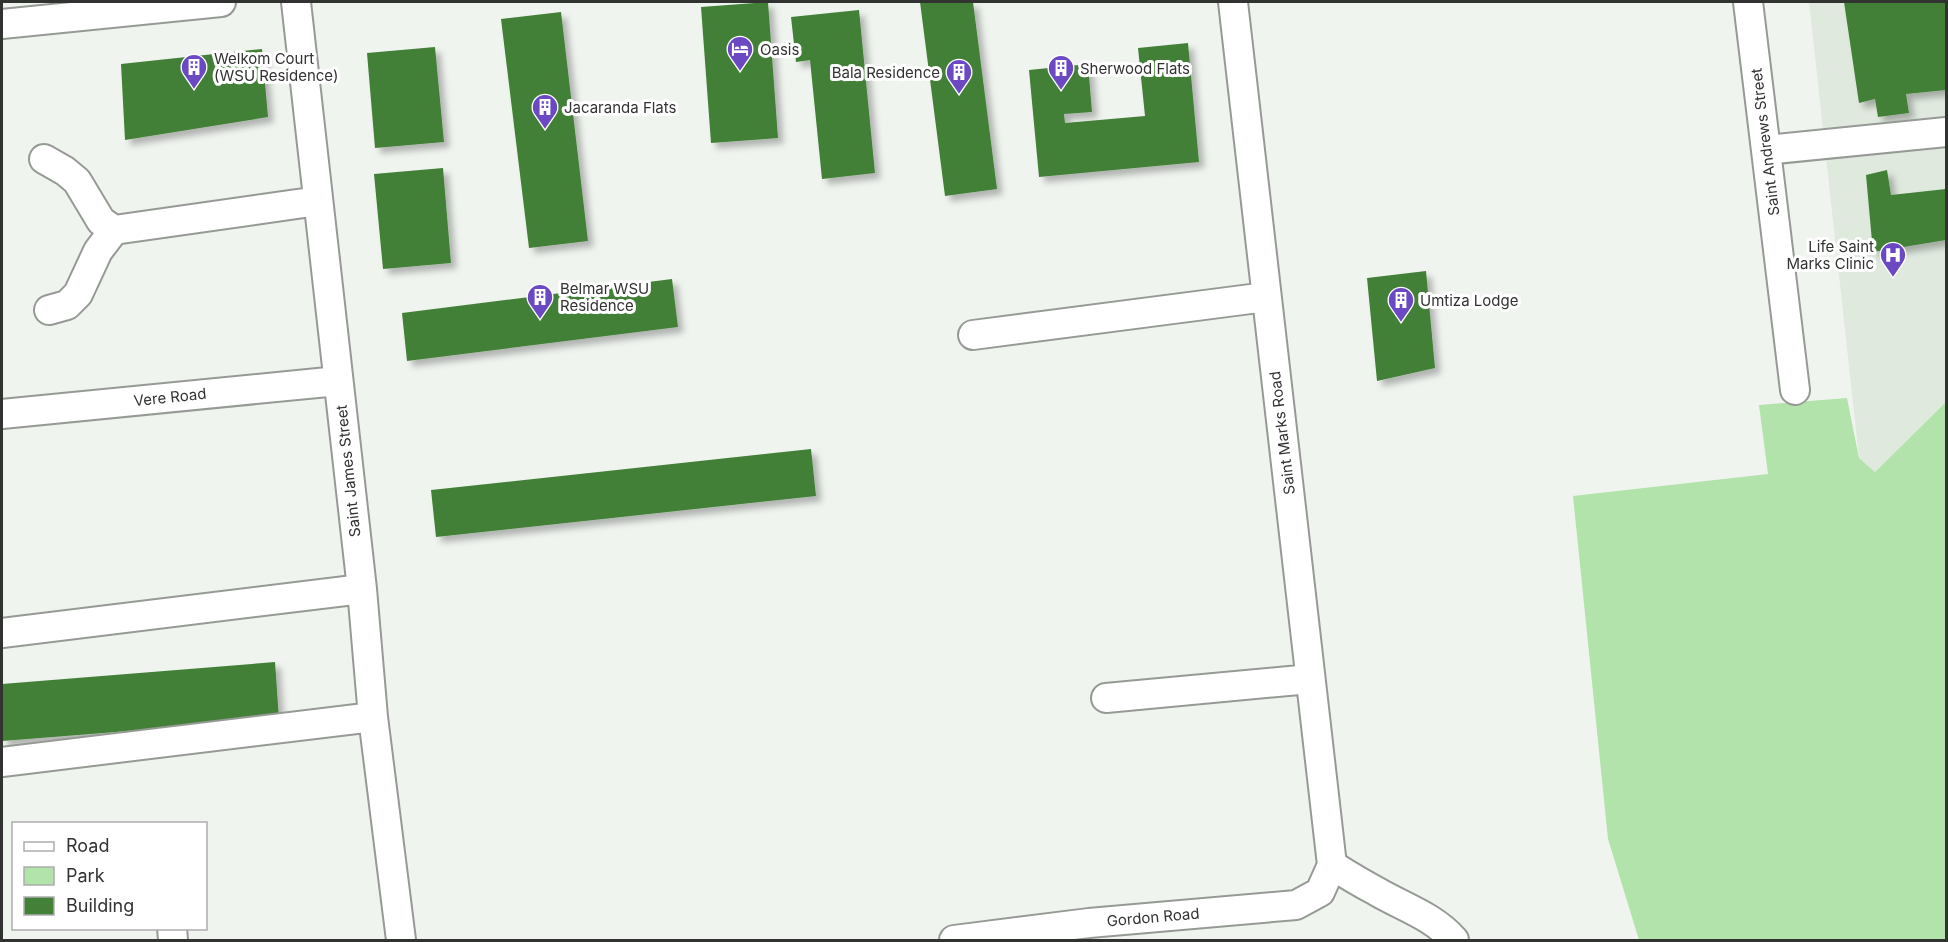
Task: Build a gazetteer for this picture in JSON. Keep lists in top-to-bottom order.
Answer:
{
  "streets": {
    "street": [
      "Saint Andrews Street",
      "Vere Road",
      "Saint Marks Road",
      "Saint James Street",
      "Gordon Road"
    ]
  },
  "crossings": [
    ["Vere Road", "Saint James Street"],
    ["Saint Marks Road", "Gordon Road"]
  ],
  "places": {
    "hotel": ["Oasis"],
    "building": [
      "Welkom Court (WSU Residence)",
      "Sherwood Flats",
      "Bala Residence",
      "Jacaranda Flats",
      "Belmar WSU Residence",
      "Umtiza Lodge"
    ],
    "hospital": ["Life Saint Marks Clinic"]
  },
  "legend": ["Road", "Park", "Building"]
}
